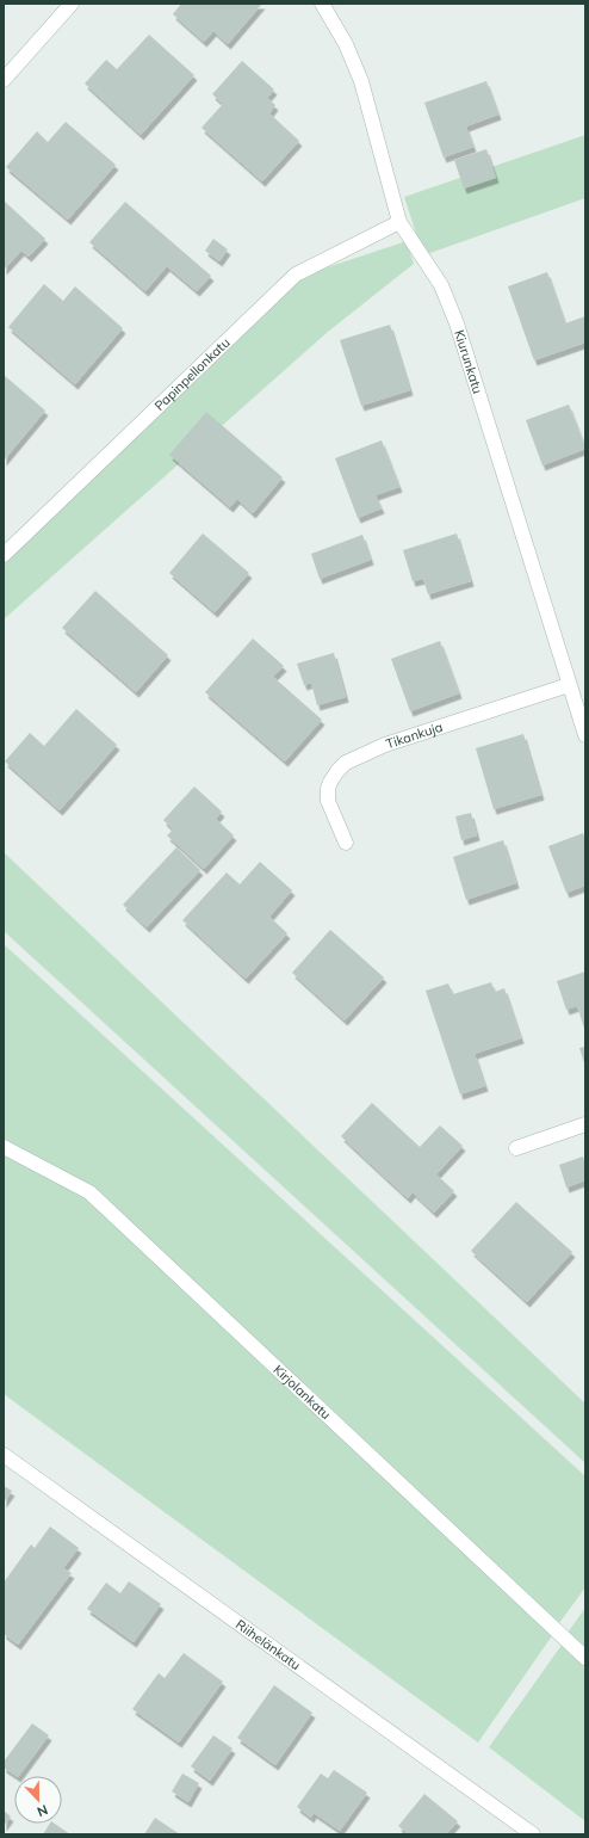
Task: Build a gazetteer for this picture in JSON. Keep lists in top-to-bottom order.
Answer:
{
  "streets": {
    "street": [
      "Kiurunkatu",
      "Papinpellonkatu",
      "Tikankuja",
      "Kirjolankatu",
      "Riihelänkatu"
    ]
  },
  "crossings": [
    ["Kiurunkatu", "Papinpellonkatu"],
    ["Kiurunkatu", "Tikankuja"]
  ],
  "north": "bottom"
}
